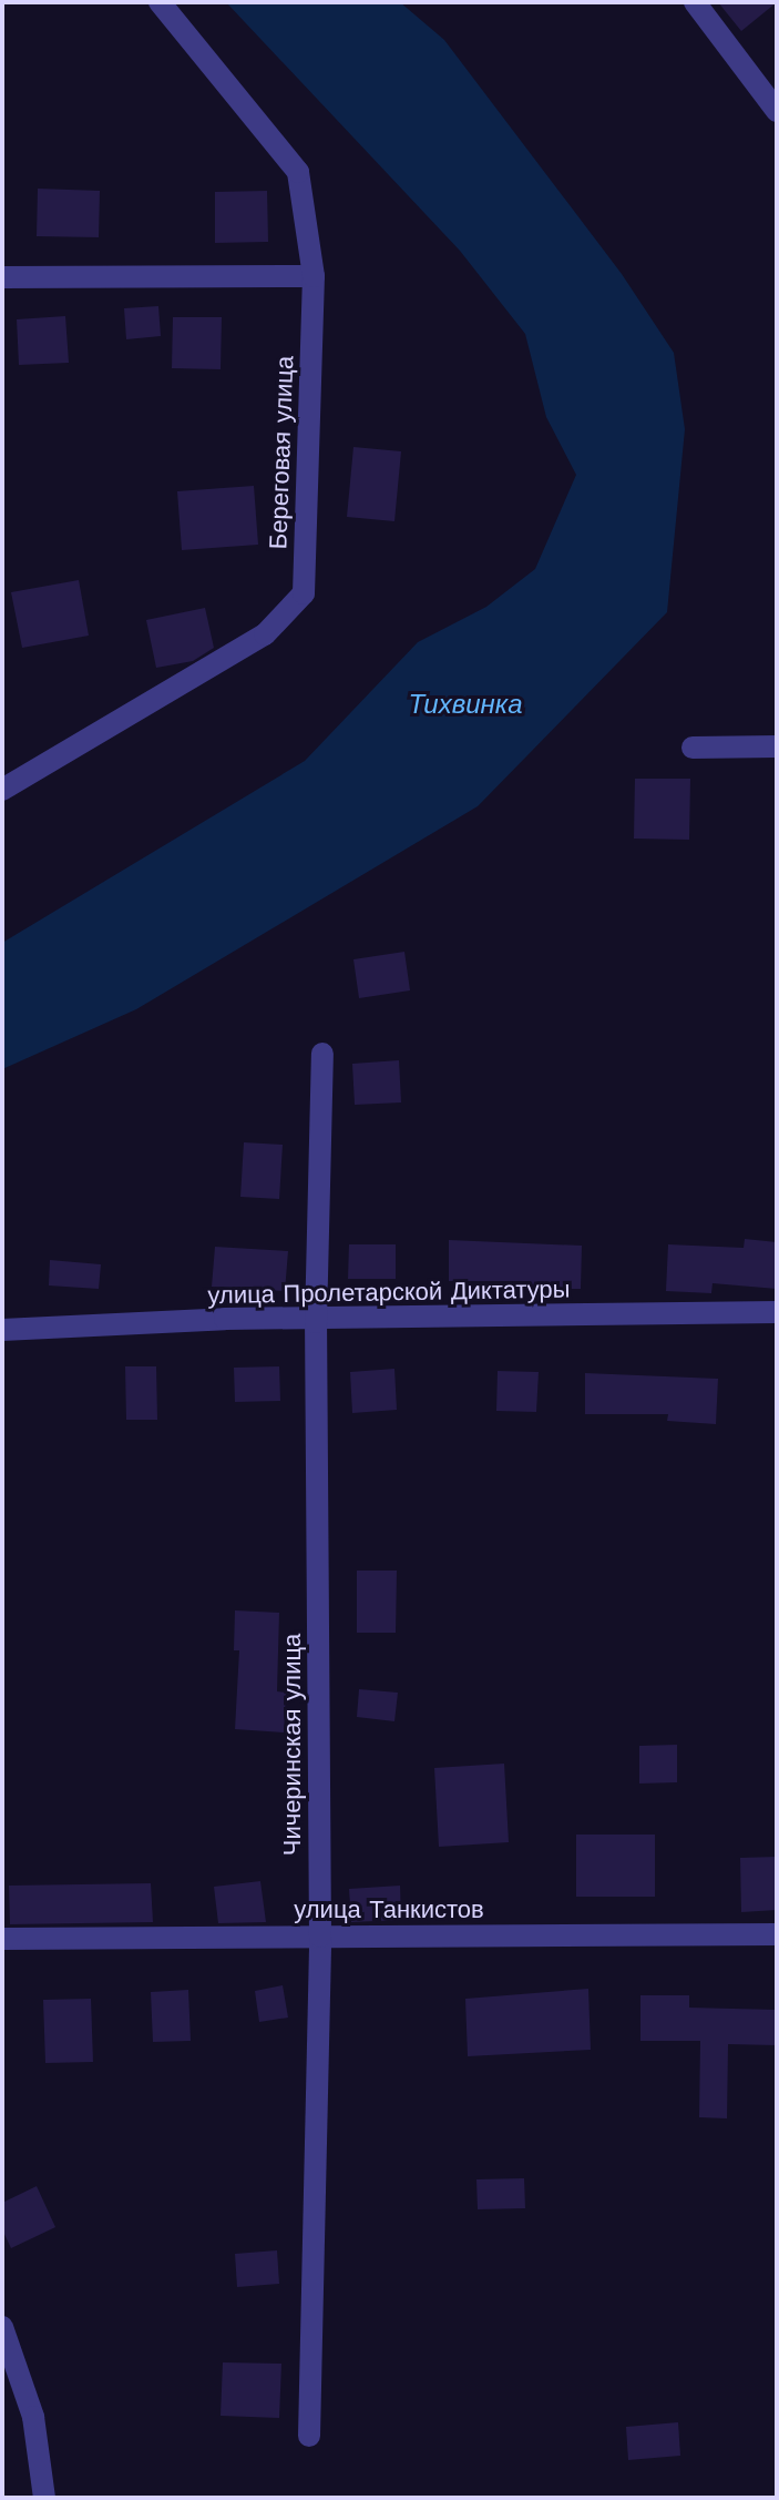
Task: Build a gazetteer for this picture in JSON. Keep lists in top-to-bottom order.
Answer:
{
  "streets": {
    "street": [
      "Береговая улица",
      "улица Пролетарской Диктатуры",
      "Чичеринская улица",
      "улица Танкистов"
    ]
  },
  "crossings": [
    ["улица Пролетарской Диктатуры", "Чичеринская улица"],
    ["Чичеринская улица", "улица Танкистов"]
  ],
  "water": ["Тихвинка"]
}
